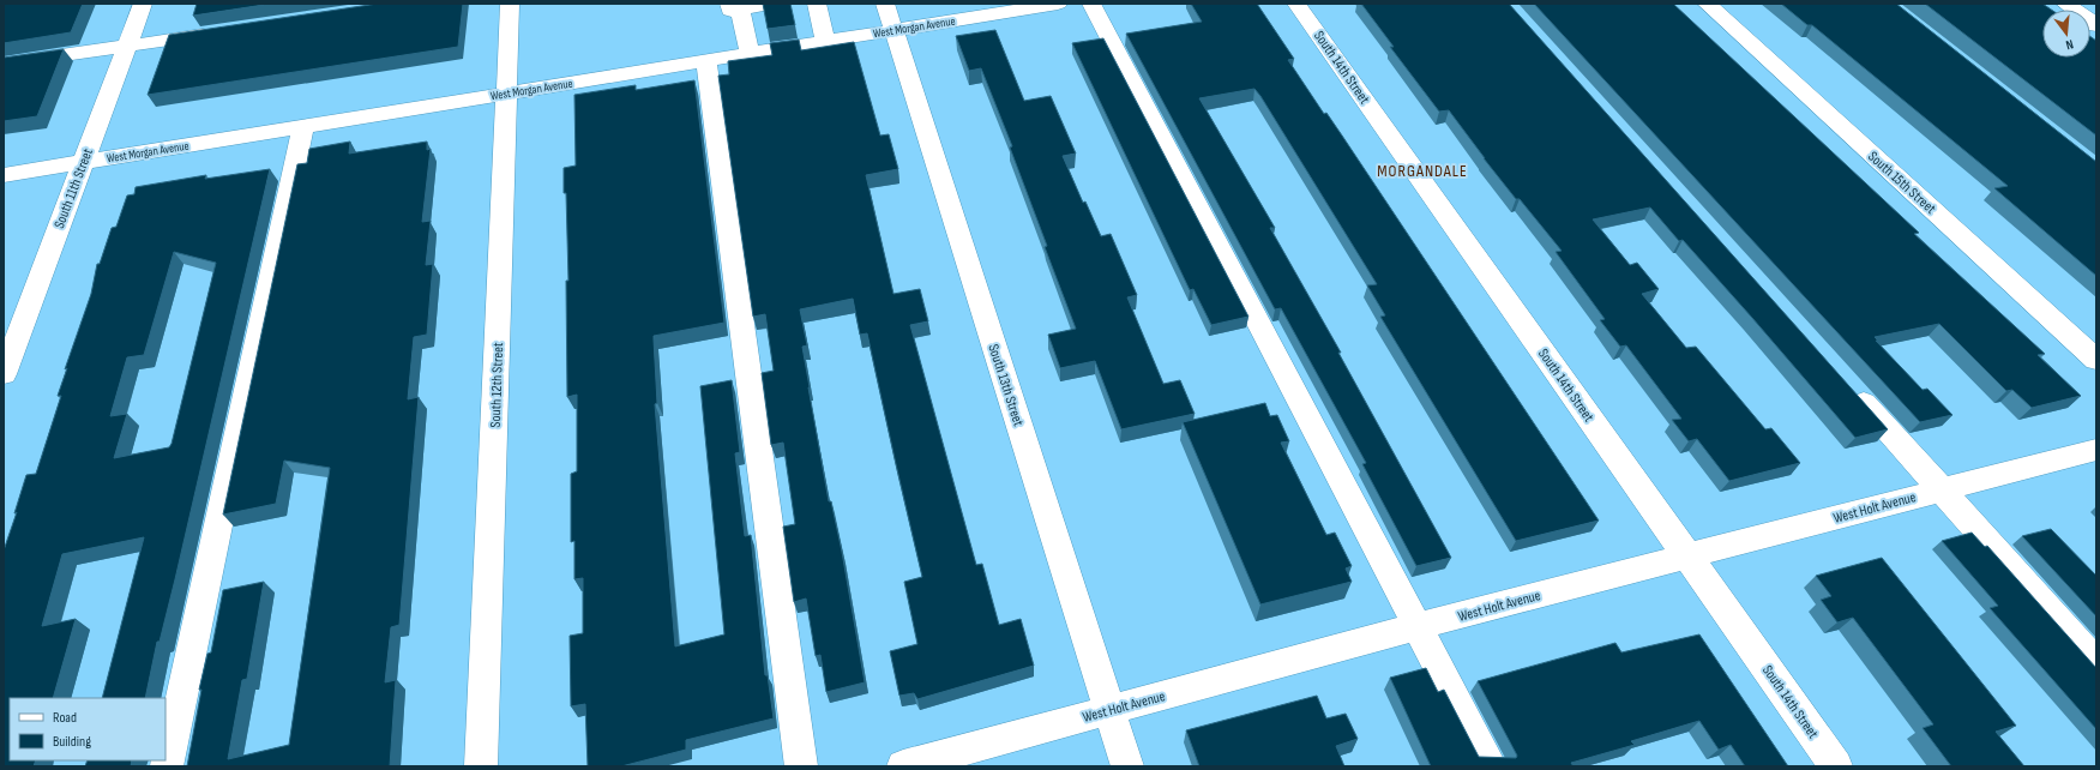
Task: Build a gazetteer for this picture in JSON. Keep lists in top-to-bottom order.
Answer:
{
  "streets": {
    "street": [
      "West Morgan Avenue",
      "South 14th Street",
      "South 15th Street",
      "South 11th Street",
      "South 12th Street",
      "South 13th Street",
      "West Holt Avenue"
    ]
  },
  "crossings": [
    ["West Morgan Avenue", "South 11th Street"],
    ["West Morgan Avenue", "South 12th Street"],
    ["West Morgan Avenue", "South 13th Street"],
    ["South 14th Street", "West Holt Avenue"],
    ["South 13th Street", "West Holt Avenue"]
  ],
  "districts": ["MORGANDALE"],
  "legend": ["Road", "Building"],
  "north": "bottom"
}
